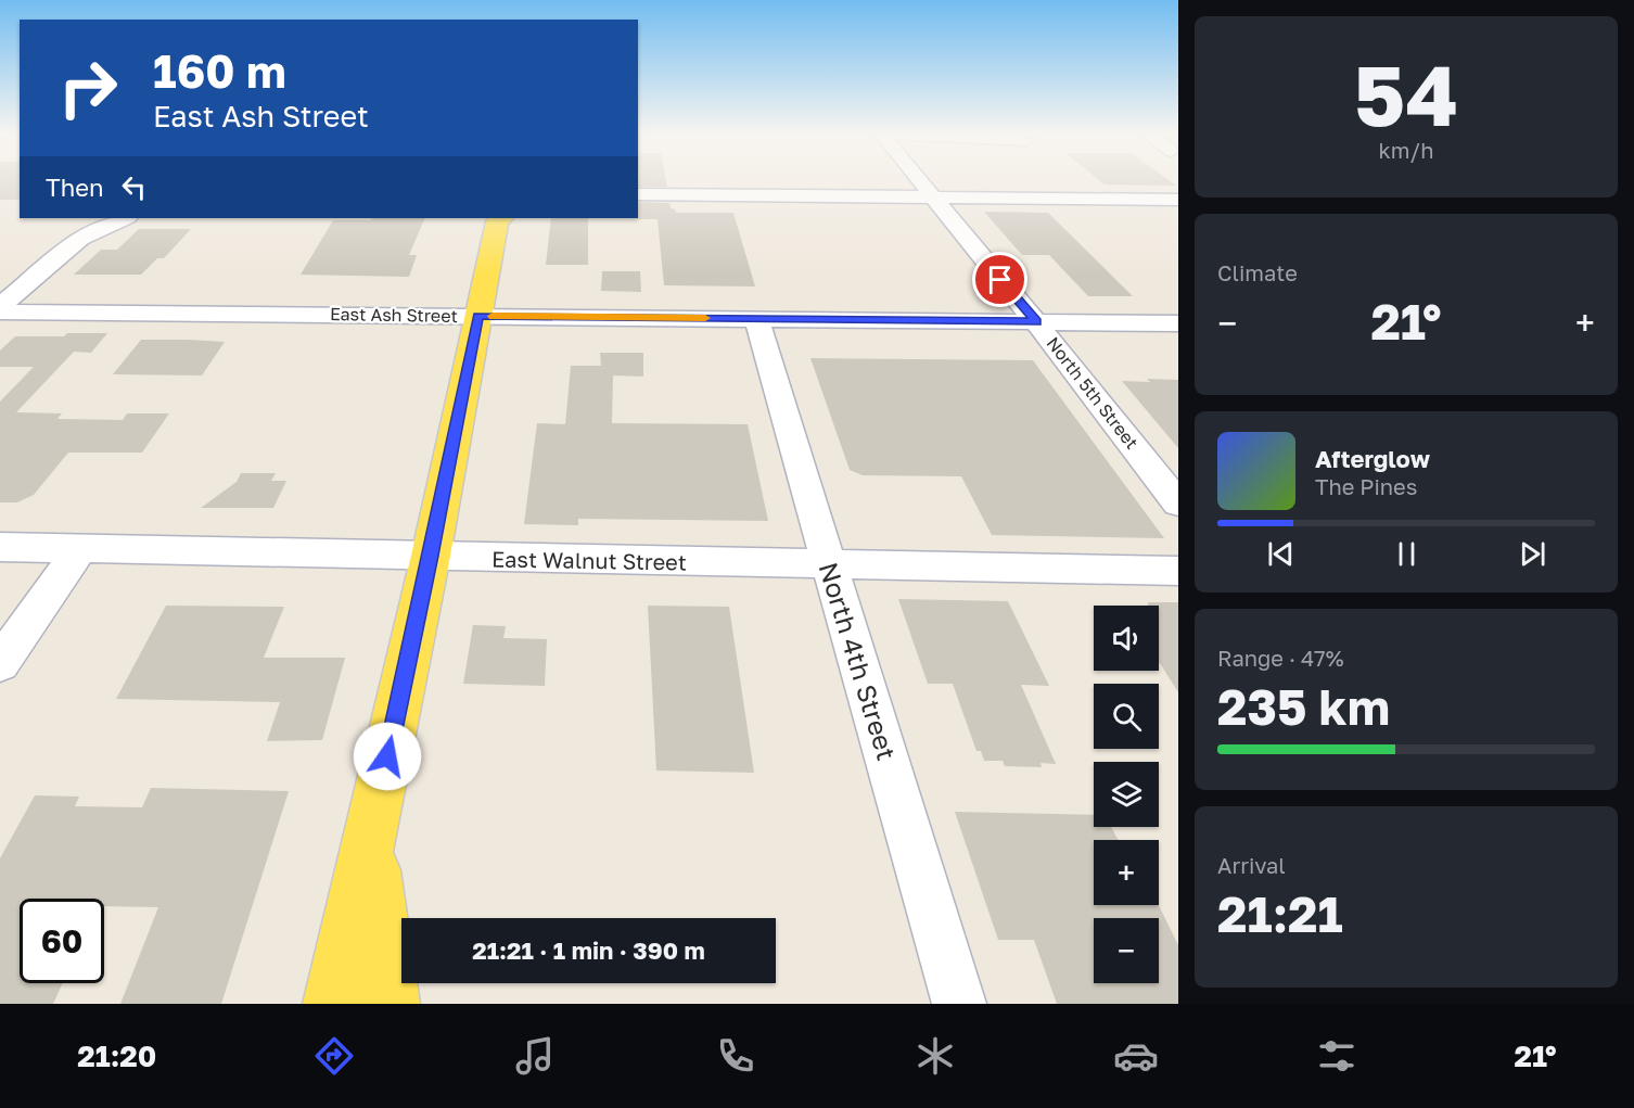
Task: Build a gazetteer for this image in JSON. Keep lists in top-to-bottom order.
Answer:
{
  "streets": {
    "street": [
      "East Ash Street",
      "North 5th Street",
      "East Walnut Street",
      "North 4th Street"
    ]
  },
  "crossings": [
    ["East Ash Street", "North 5th Street"],
    ["East Ash Street", "North 4th Street"],
    ["East Walnut Street", "North 4th Street"]
  ],
  "page": {
    "tile": [
      ["54", "km/h"],
      "Climate",
      ["Range · 47%", "235 km"],
      ["Arrival", "21:21"]
    ],
    "turn": ["160 m", "East Ash Street"],
    "then": "Then",
    "heat": ["−", "21°", "+"],
    "song": ["Afterglow", "The Pines"],
    "map_buttons": ["+", "−"],
    "limit": "60",
    "trip": "21:21 · 1 min · 390 m",
    "tabs": ["21:20", "21°"]
  }
}
